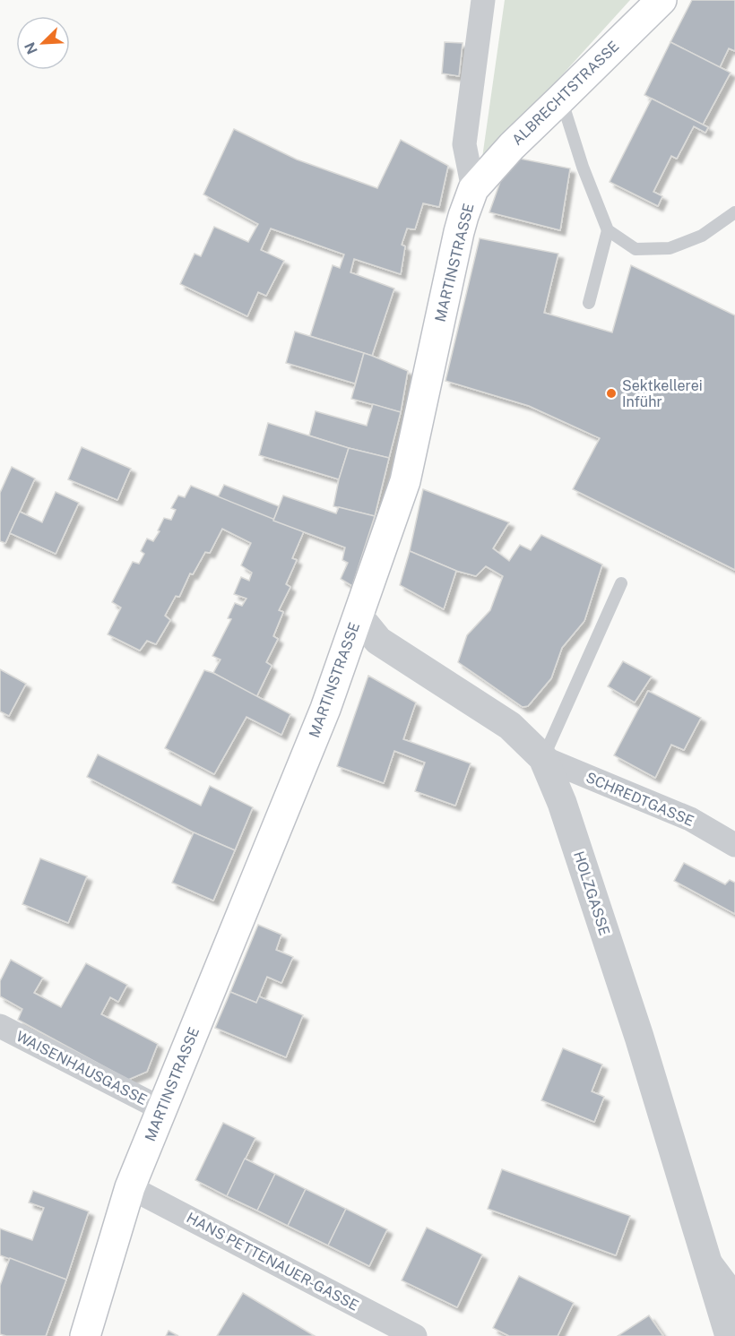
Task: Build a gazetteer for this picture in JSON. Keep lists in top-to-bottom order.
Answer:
{
  "streets": {
    "main road": ["ALBRECHTSTRASSE", "MARTINSTRASSE"],
    "street": [
      "SCHREDTGASSE",
      "HOLZGASSE",
      "WAISENHAUSGASSE",
      "HANS PETTENAUER-GASSE"
    ]
  },
  "crossings": [
    ["ALBRECHTSTRASSE", "MARTINSTRASSE"],
    ["MARTINSTRASSE", "HOLZGASSE"],
    ["MARTINSTRASSE", "WAISENHAUSGASSE"],
    ["MARTINSTRASSE", "HANS PETTENAUER-GASSE"],
    ["SCHREDTGASSE", "HOLZGASSE"]
  ],
  "places": ["Sektkellerei Inführ"],
  "north": "bottom left"
}
